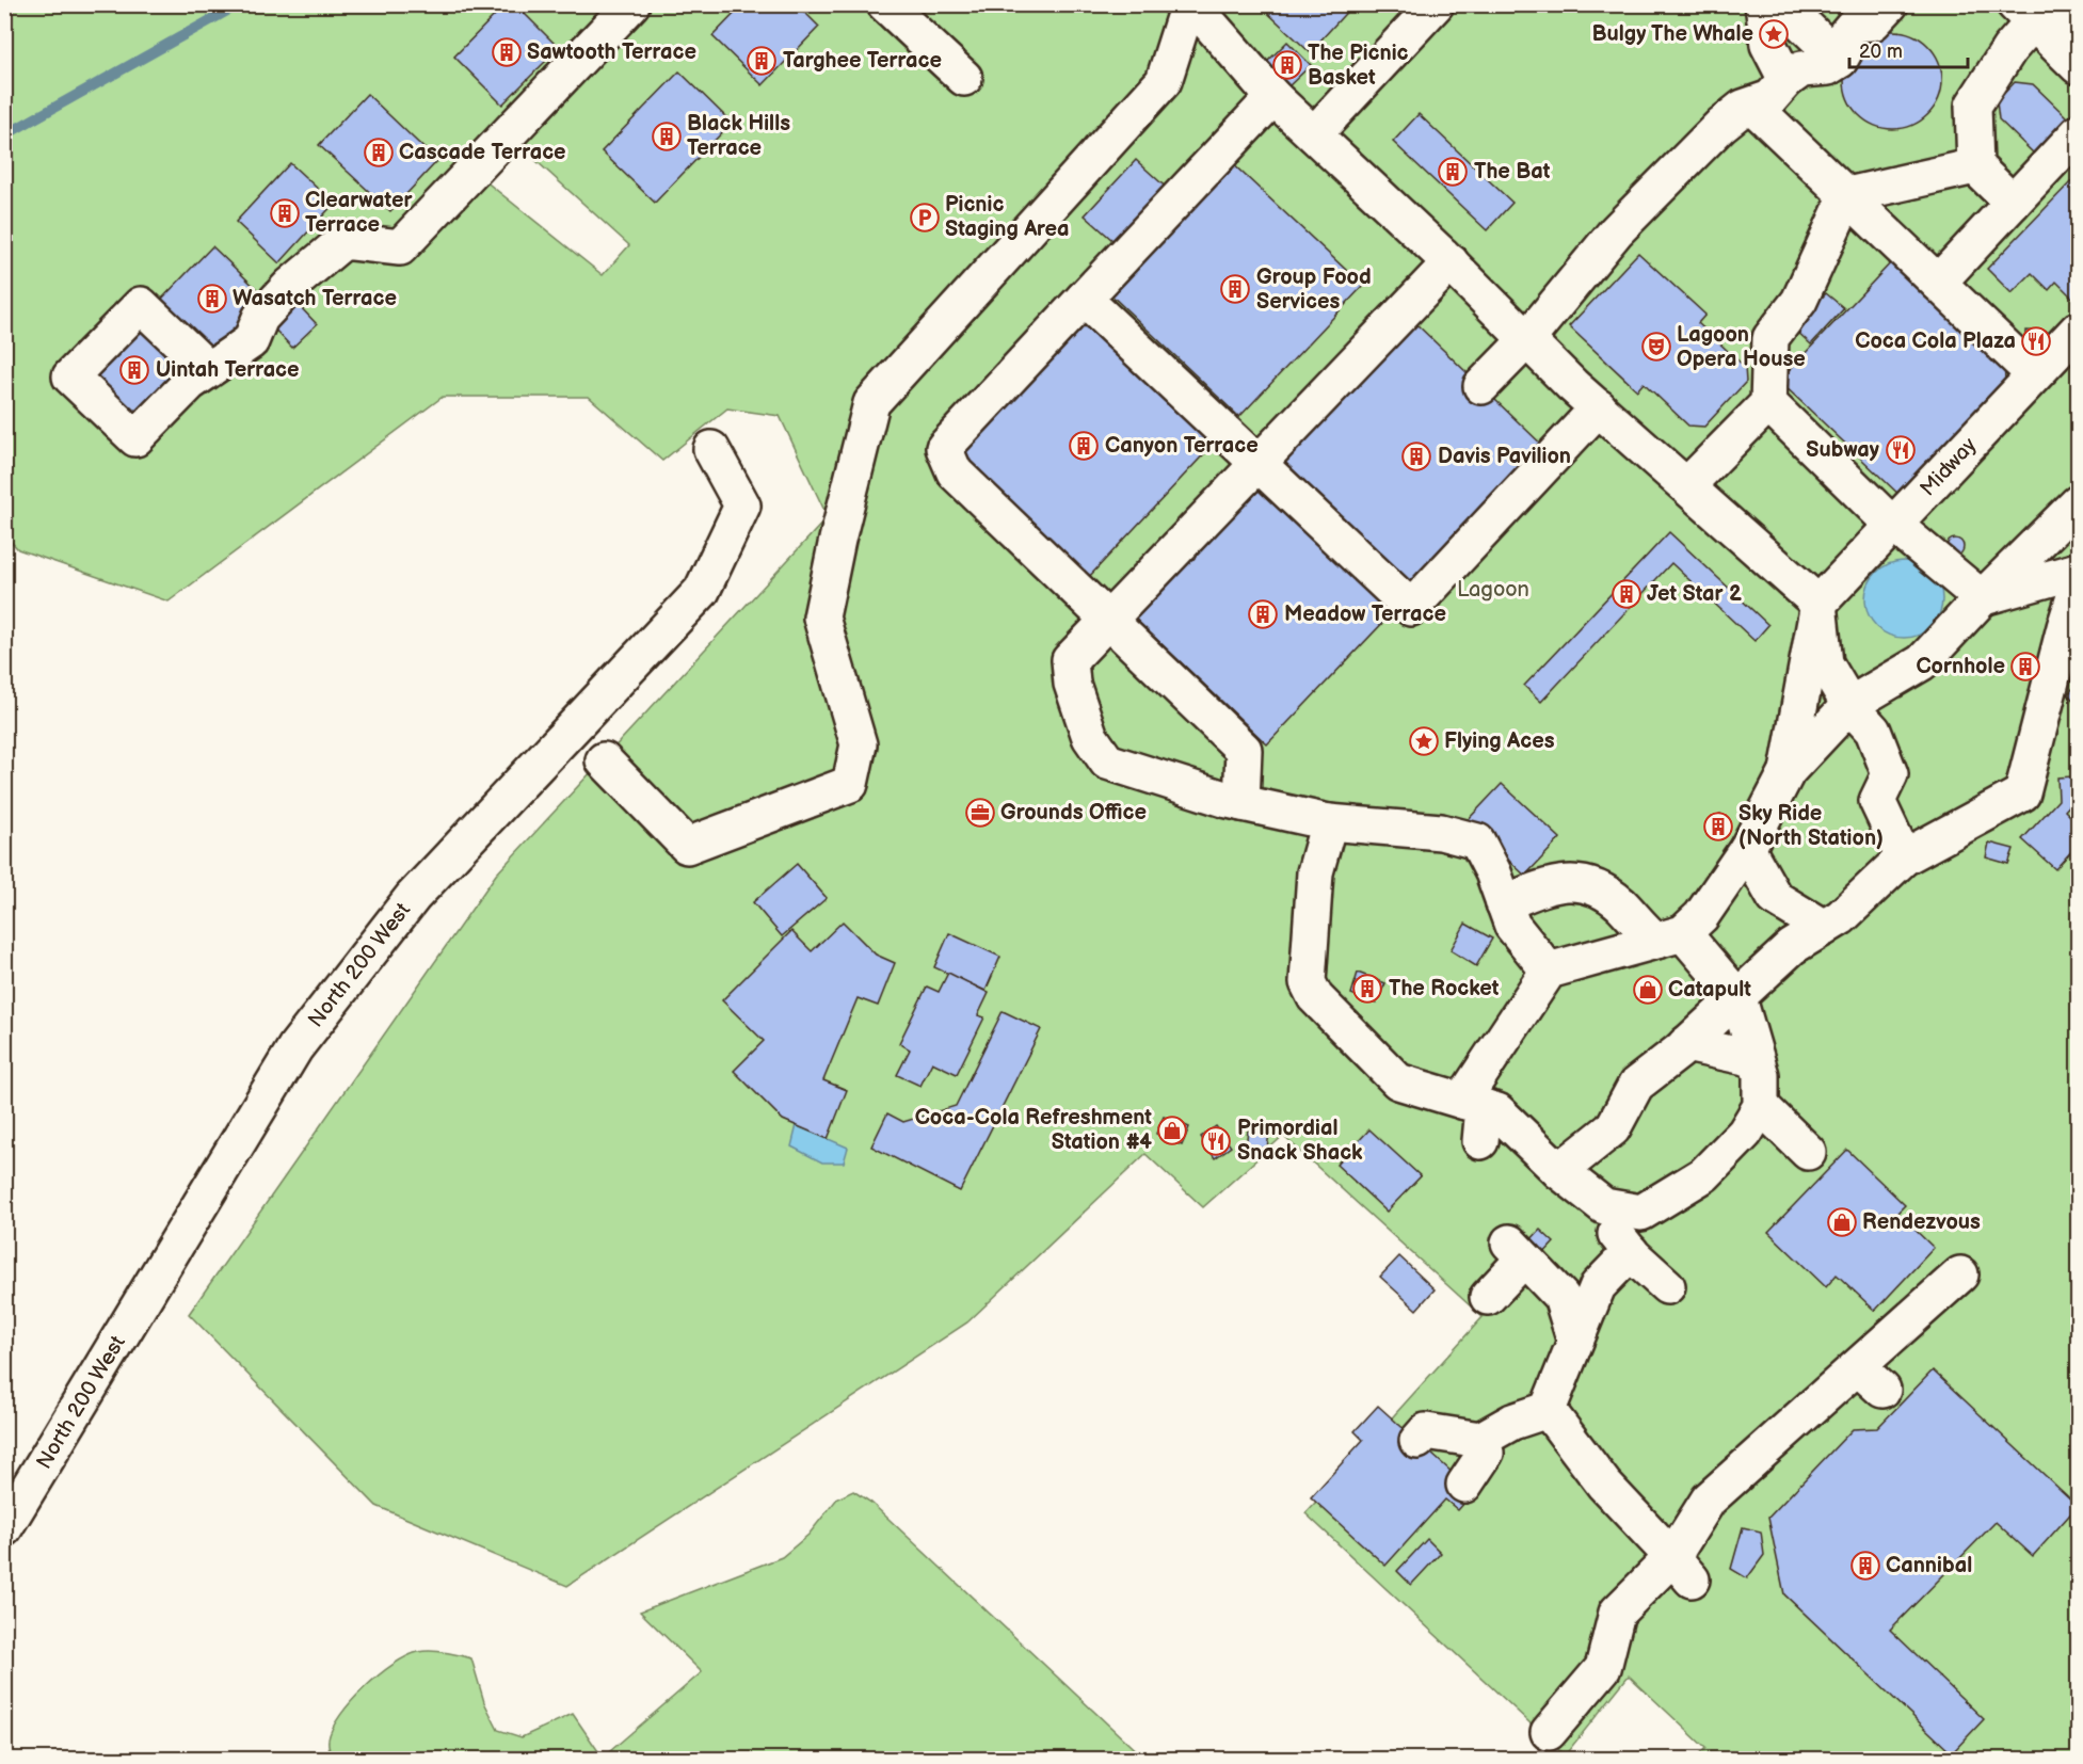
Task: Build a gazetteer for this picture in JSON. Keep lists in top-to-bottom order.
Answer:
{
  "streets": {
    "street": ["Midway", "North 200 West"]
  },
  "parks": ["Lagoon"],
  "places": {
    "place": ["Bulgy The Whale", "Flying Aces"],
    "building": [
      "Sawtooth Terrace",
      "Targhee Terrace",
      "The Picnic Basket",
      "Black Hills Terrace",
      "Cascade Terrace",
      "The Bat",
      "Clearwater Terrace",
      "Group Food Services",
      "Wasatch Terrace",
      "Uintah Terrace",
      "Canyon Terrace",
      "Davis Pavilion",
      "Jet Star 2",
      "Meadow Terrace",
      "Cornhole",
      "Sky Ride (North Station)",
      "The Rocket",
      "Cannibal"
    ],
    "parking": ["Picnic Staging Area"],
    "restaurant": ["Coca Cola Plaza", "Subway", "Primordial Snack Shack"],
    "theatre": ["Lagoon Opera House"],
    "office": ["Grounds Office"],
    "shop": ["Catapult", "Coca-Cola Refreshment Station #4", "Rendezvous"]
  },
  "scale_bar": "20 m"
}
